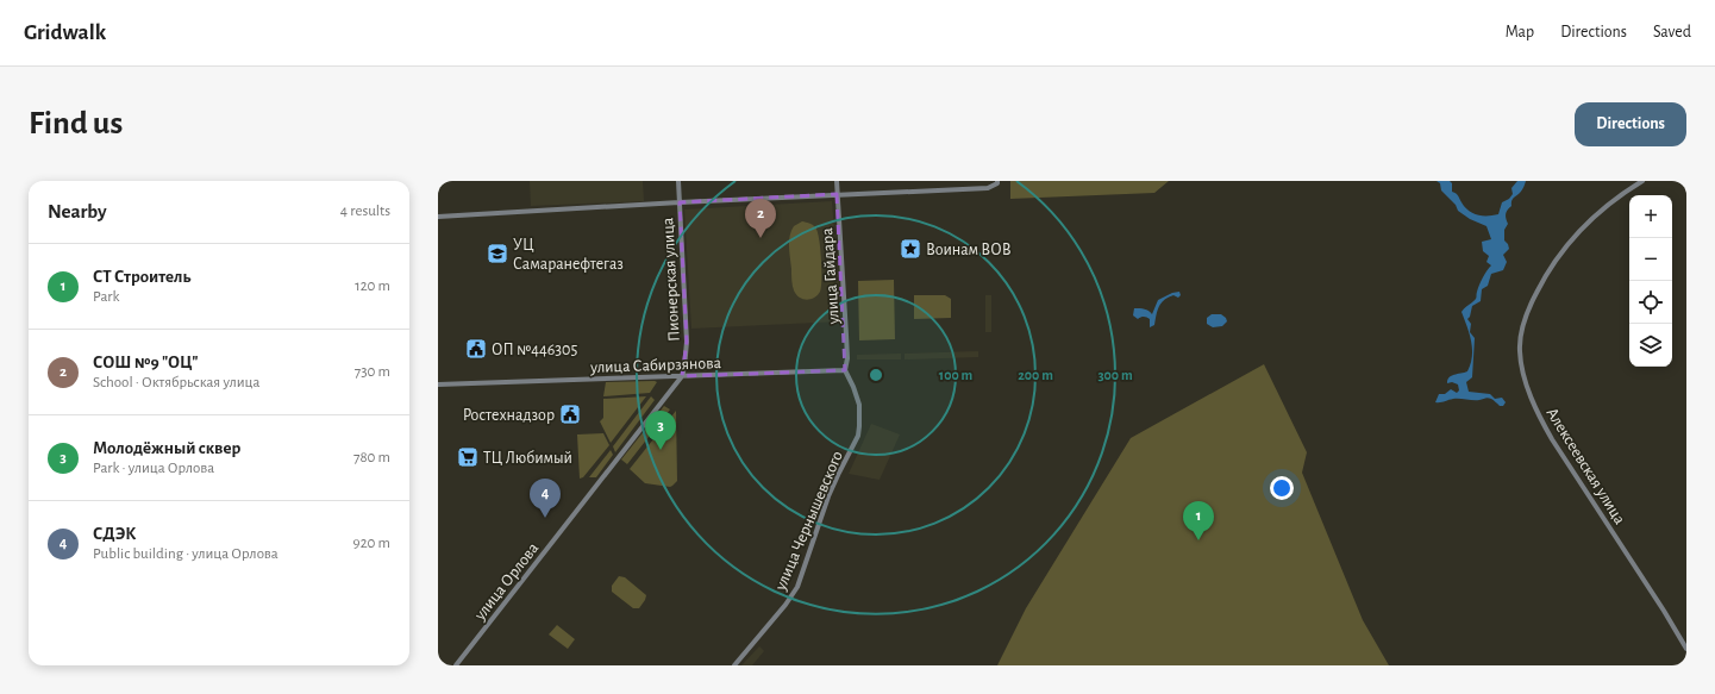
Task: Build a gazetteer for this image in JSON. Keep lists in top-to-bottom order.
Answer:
{
  "streets": {
    "street": [
      "улица Гайдара",
      "Пионерская улица",
      "улица Сабирзянова",
      "Алексеевская улица",
      "улица Чернышевского",
      "улица Орлова"
    ]
  },
  "crossings": [
    ["улица Гайдара", "улица Сабирзянова"],
    ["улица Гайдара", "улица Чернышевского"],
    ["Пионерская улица", "улица Сабирзянова"],
    ["Пионерская улица", "улица Орлова"],
    ["улица Сабирзянова", "улица Чернышевского"],
    ["улица Сабирзянова", "улица Орлова"]
  ],
  "places": {
    "place": ["Воинам ВОВ"],
    "school or university": ["УЦ Самаранефтегаз"],
    "public building": ["ОП №446305", "Ростехнадзор"],
    "supermarket": ["ТЦ Любимый"]
  },
  "page": {
    "header": "Gridwalk",
    "nav": ["Map", "Directions", "Saved"],
    "buttons": "Directions",
    "title": "Find us",
    "heading": ["Nearby", "4 results"],
    "map_buttons": ["+", "−"],
    "pins": [
      "2",
      "3",
      "4",
      "1"
    ],
    "list": [
      {
        "mark": "1",
        "name": "СТ Строитель",
        "note": "Park",
        "value": "120 m"
      },
      {
        "mark": "2",
        "name": "СОШ №9 \"ОЦ\"",
        "note": "School · Октябрьская улица",
        "value": "730 m"
      },
      {
        "mark": "3",
        "name": "Молодёжный сквер",
        "note": "Park · улица Орлова",
        "value": "780 m"
      },
      {
        "mark": "4",
        "name": "СДЭК",
        "note": "Public building · улица Орлова",
        "value": "920 m"
      }
    ]
  },
  "rings": ["100 m", "200 m", "300 m"]
}
